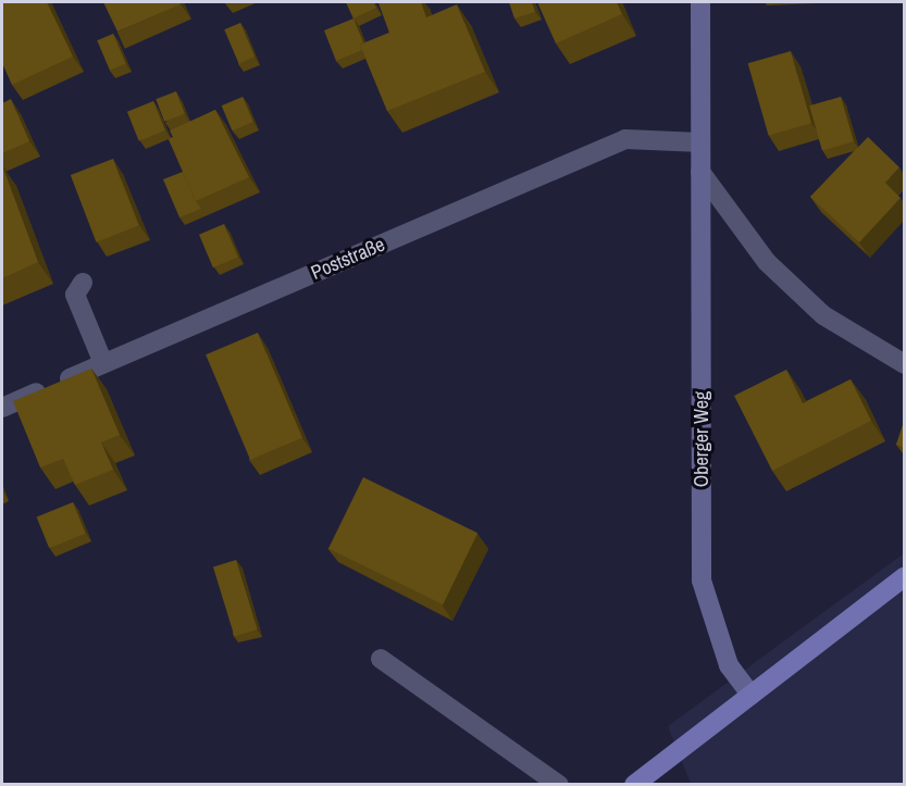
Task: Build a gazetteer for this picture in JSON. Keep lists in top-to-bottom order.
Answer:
{
  "streets": {
    "street": ["Poststraße", "Oberger Weg"]
  },
  "crossings": [
    ["Poststraße", "Oberger Weg"]
  ]
}
